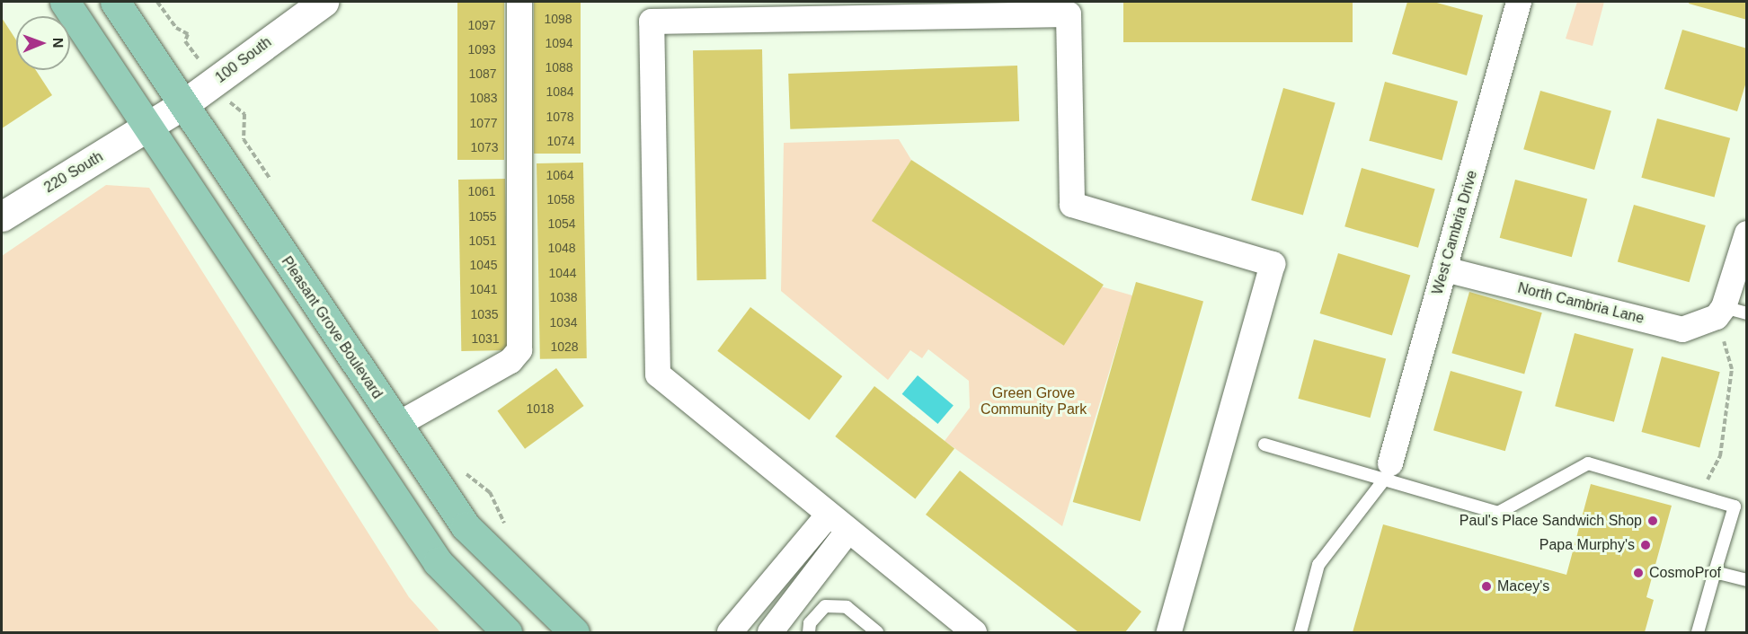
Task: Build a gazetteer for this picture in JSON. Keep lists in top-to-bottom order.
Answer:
{
  "streets": {
    "main road": ["Pleasant Grove Boulevard"],
    "street": [
      "100 South",
      "220 South",
      "West Cambria Drive",
      "North Cambria Lane"
    ]
  },
  "crossings": [
    ["100 South", "220 South"],
    ["100 South", "Pleasant Grove Boulevard"],
    ["220 South", "Pleasant Grove Boulevard"],
    ["West Cambria Drive", "North Cambria Lane"]
  ],
  "parks": ["Green Grove Community Park"],
  "places": [
    "Paul's Place Sandwich Shop",
    "Papa Murphy's",
    "CosmoProf",
    "Macey's"
  ],
  "house_numbers": [
    "1098",
    "1097",
    "1094",
    "1093",
    "1088",
    "1087",
    "1084",
    "1083",
    "1078",
    "1077",
    "1074",
    "1073",
    "1064",
    "1061",
    "1058",
    "1055",
    "1054",
    "1051",
    "1048",
    "1045",
    "1044",
    "1041",
    "1038",
    "1035",
    "1034",
    "1031",
    "1028",
    "1018"
  ],
  "north": "right"
}
